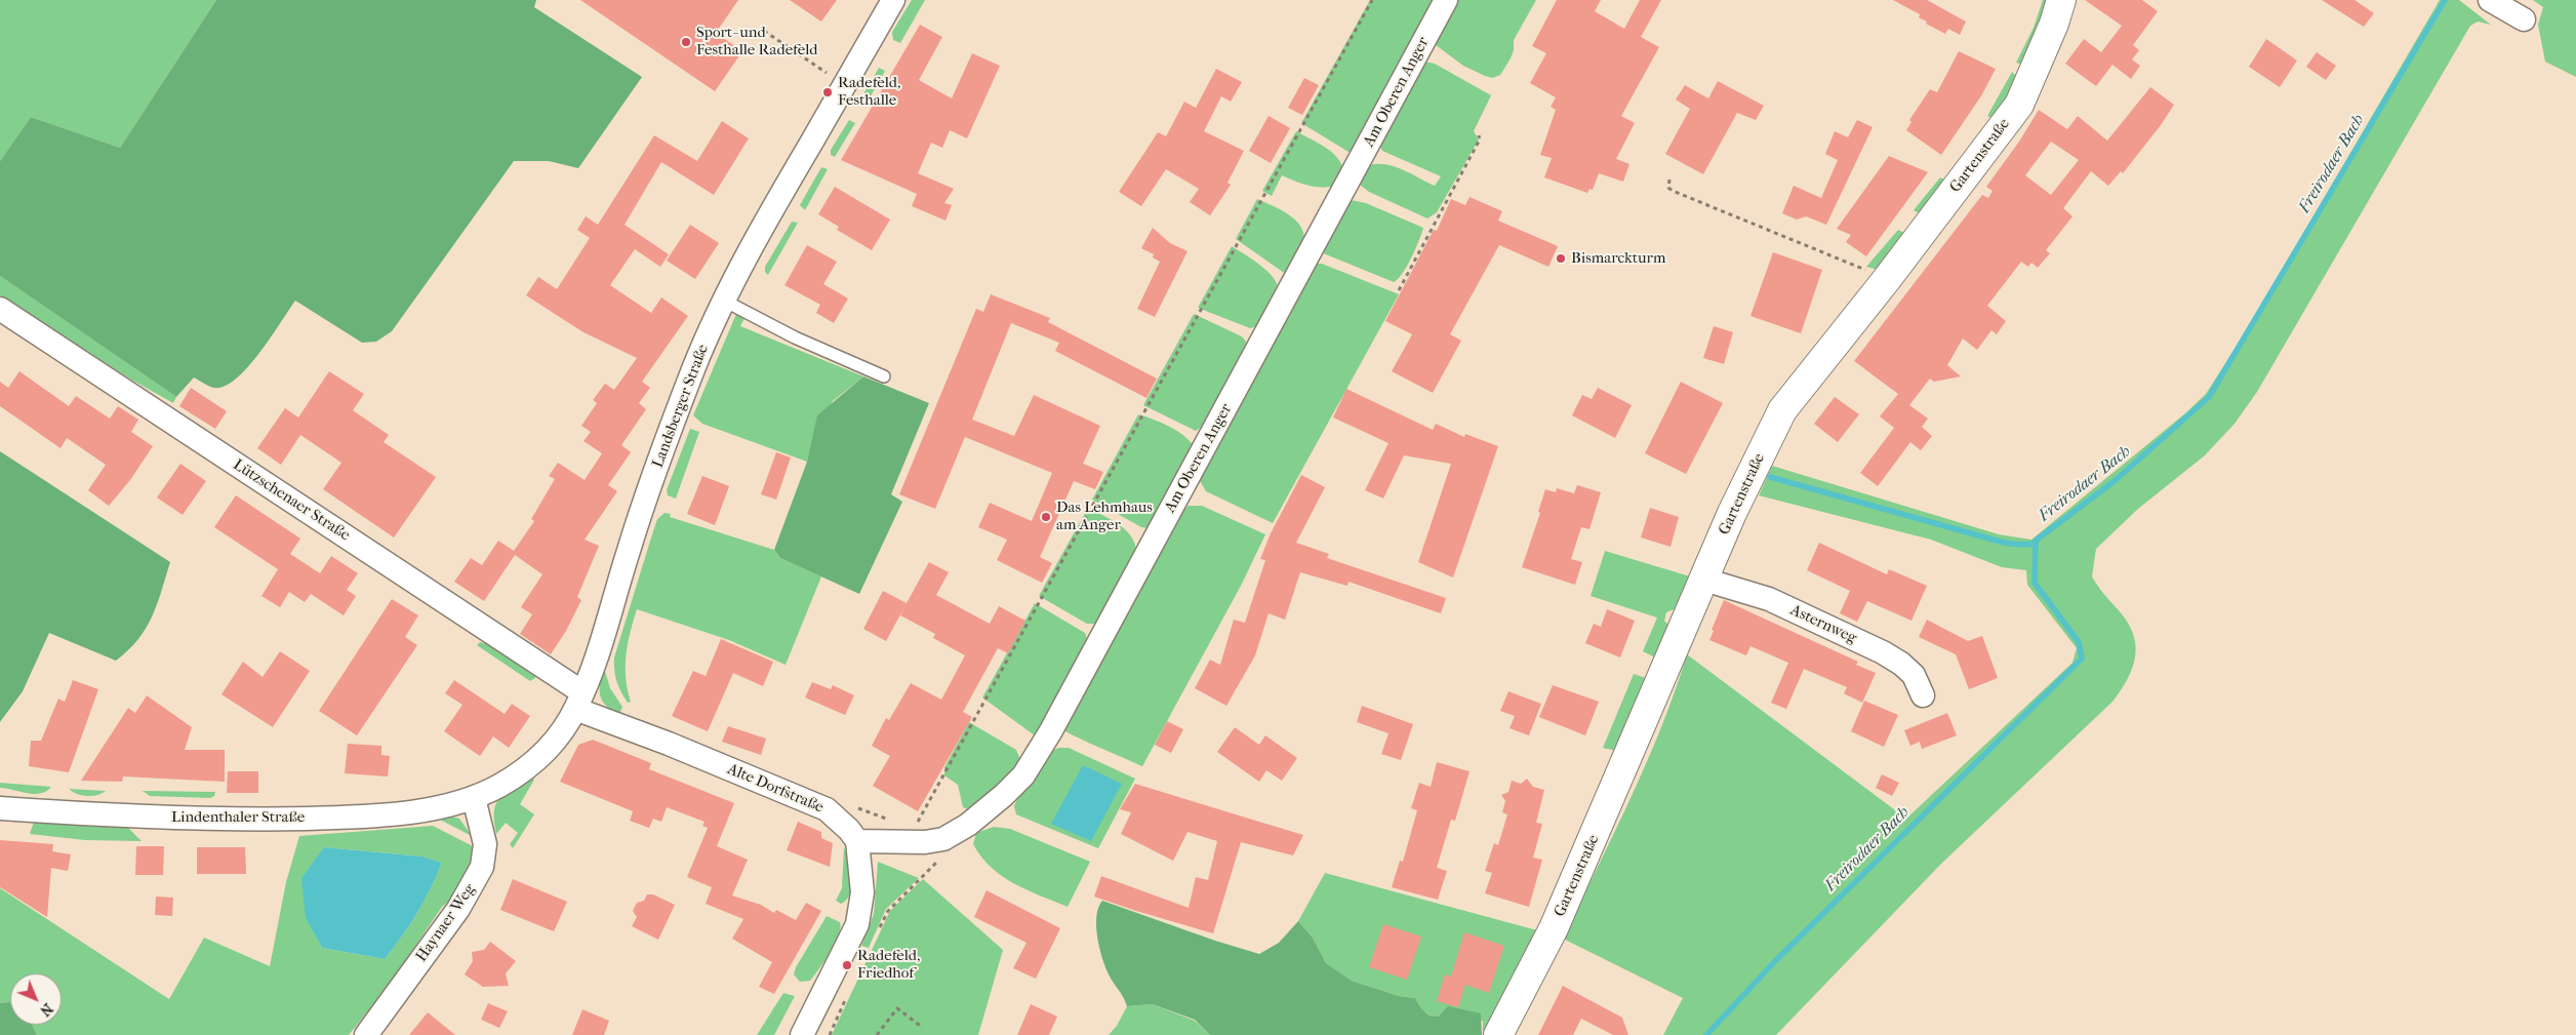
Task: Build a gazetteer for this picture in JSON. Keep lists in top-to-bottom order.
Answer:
{
  "streets": {
    "main road": ["Gartenstraße"],
    "street": [
      "Am Oberen Anger",
      "Landsberger Straße",
      "Lützschenaer Straße",
      "Asternweg",
      "Alte Dorfstraße",
      "Lindenthaler Straße",
      "Haynaer Weg"
    ]
  },
  "crossings": [
    ["Am Oberen Anger", "Alte Dorfstraße"],
    ["Gartenstraße", "Asternweg"],
    ["Landsberger Straße", "Lützschenaer Straße"],
    ["Landsberger Straße", "Alte Dorfstraße"],
    ["Landsberger Straße", "Lindenthaler Straße"],
    ["Landsberger Straße", "Haynaer Weg"],
    ["Lützschenaer Straße", "Alte Dorfstraße"],
    ["Lindenthaler Straße", "Haynaer Weg"]
  ],
  "water": ["Freirodaer Bach"],
  "places": [
    "Sport- und Festhalle Radefeld",
    "Radefeld, Festhalle",
    "Bismarckturm",
    "Das Lehmhaus am Anger",
    "Radefeld, Friedhof"
  ],
  "north": "bottom right"
}
